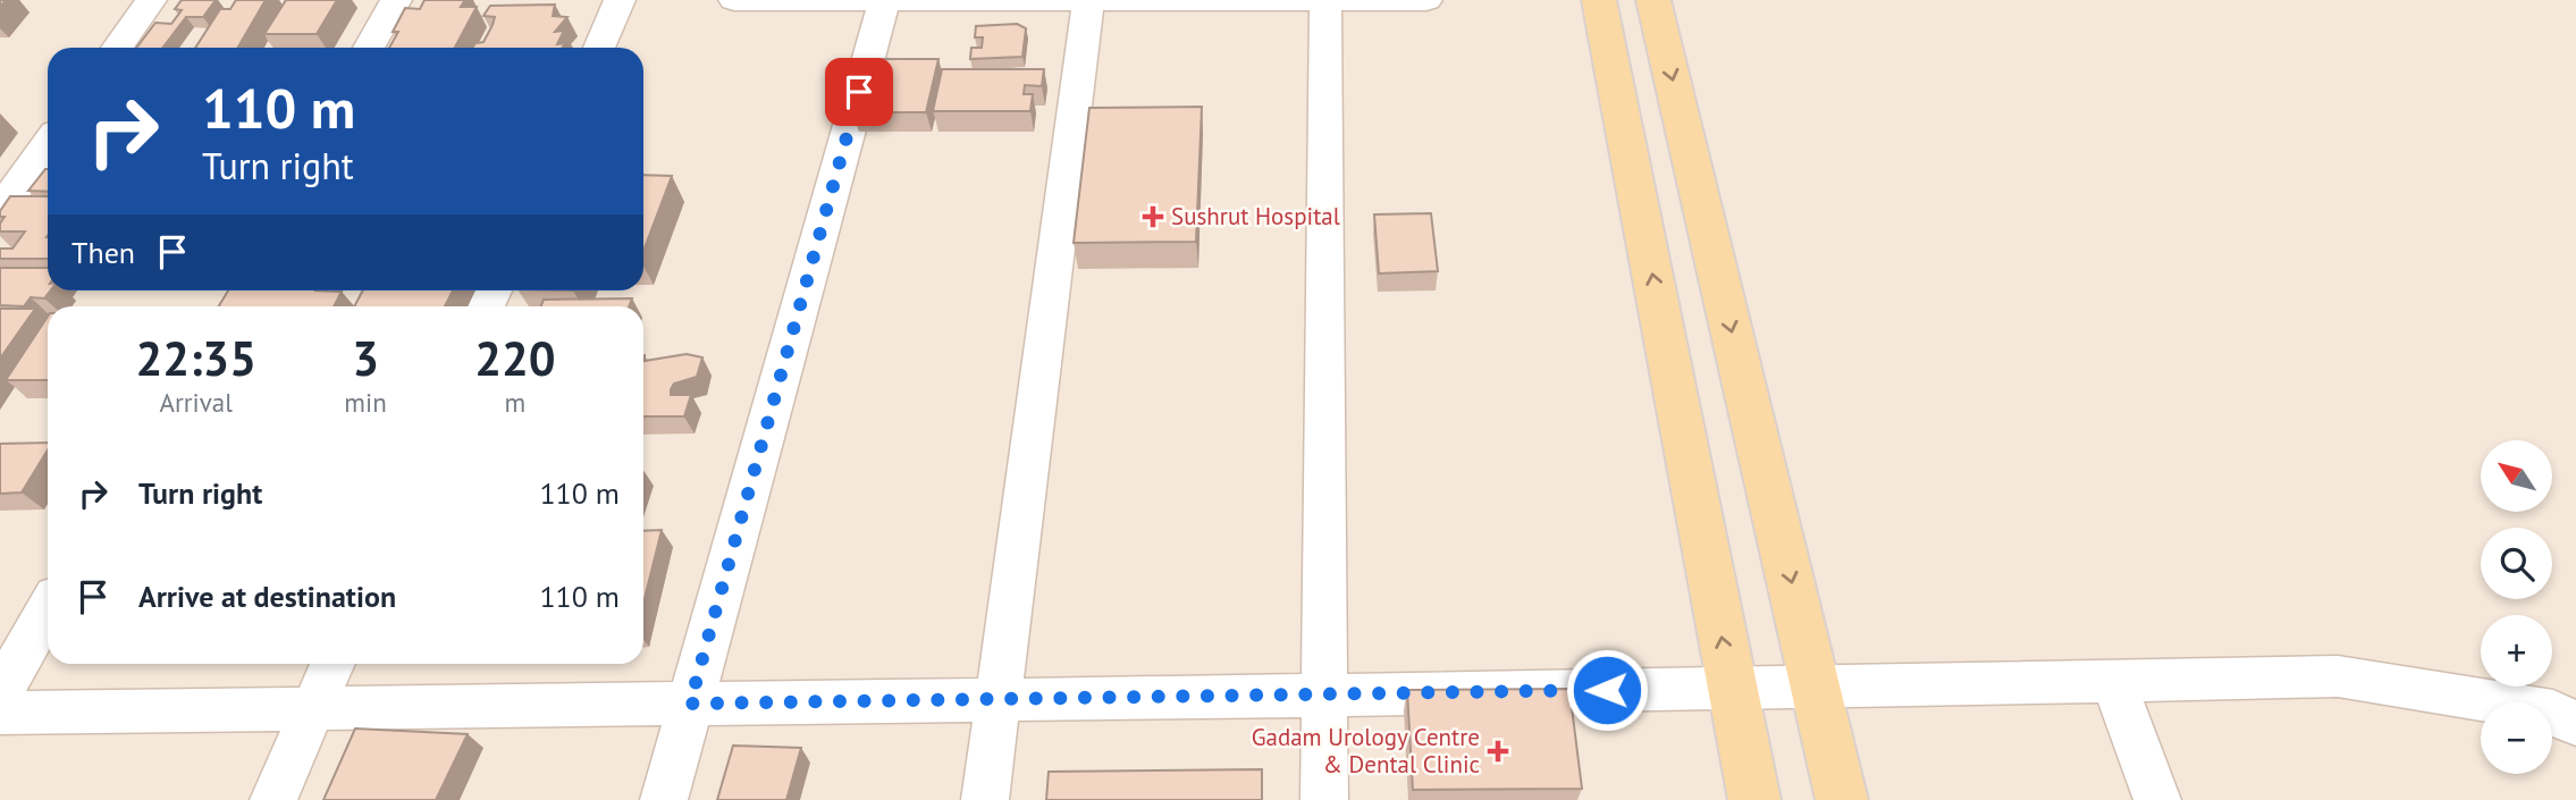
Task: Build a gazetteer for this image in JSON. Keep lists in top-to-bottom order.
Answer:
{
  "places": {
    "health": ["Sushrut Hospital", "Gadam Urology Centre & Dental Clinic"]
  },
  "north": "top left",
  "page": {
    "turn": ["110 m", "Turn right"],
    "then": "Then",
    "eta": [
      "22:35",
      "Arrival",
      "3",
      "min",
      "220",
      "m"
    ],
    "map_buttons": ["+", "−"],
    "list": [
      {
        "name": "Turn right",
        "value": "110 m"
      },
      {
        "name": "Arrive at destination",
        "value": "110 m"
      }
    ]
  }
}
